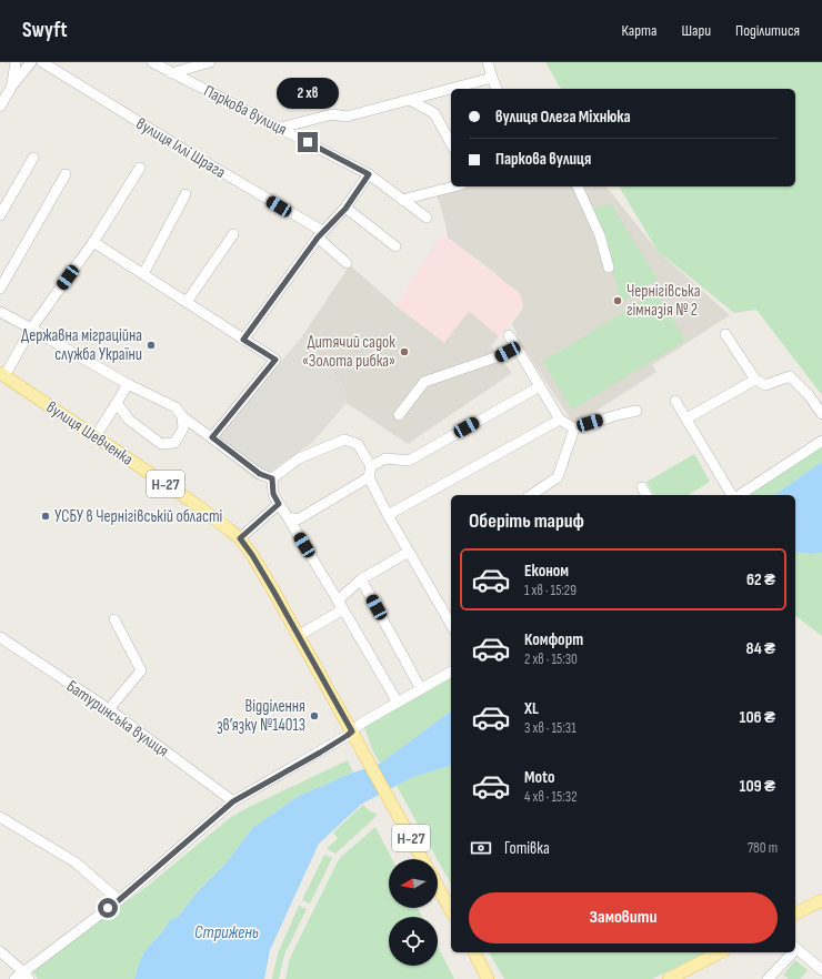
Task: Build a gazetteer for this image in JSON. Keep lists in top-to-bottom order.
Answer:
{
  "streets": {
    "main road": ["вулиця Шевченка", "Н-27"],
    "street": ["Паркова вулиця", "вулиця Іллі Шрага", "Батуринська вулиця"]
  },
  "water": ["Стрижень"],
  "places": [
    "Чернігівська гімназія № 2",
    "Державна міграційна служба України",
    "Дитячий садок «Золота рибка»",
    "УСБУ в Чернігівській області",
    "Відділення зв’язку №14013"
  ],
  "north": "left",
  "page": {
    "header": "Swyft",
    "nav": ["Карта", "Шари", "Поділитися"],
    "bubble": "2 хв",
    "banner": ["вулиця Олега Міхнюка", "Паркова вулиця"],
    "heading": "Оберіть тариф",
    "list": [
      {
        "name": "Економ",
        "note": "1 хв · 15:29",
        "value": "62 ₴"
      },
      {
        "name": "Комфорт",
        "note": "2 хв · 15:30",
        "value": "84 ₴"
      },
      {
        "name": "XL",
        "note": "3 хв · 15:31",
        "value": "106 ₴"
      },
      {
        "name": "Moto",
        "note": "4 хв · 15:32",
        "value": "109 ₴"
      }
    ],
    "pay": ["Готівка", "780 m"],
    "buttons": "Замовити"
  }
}
